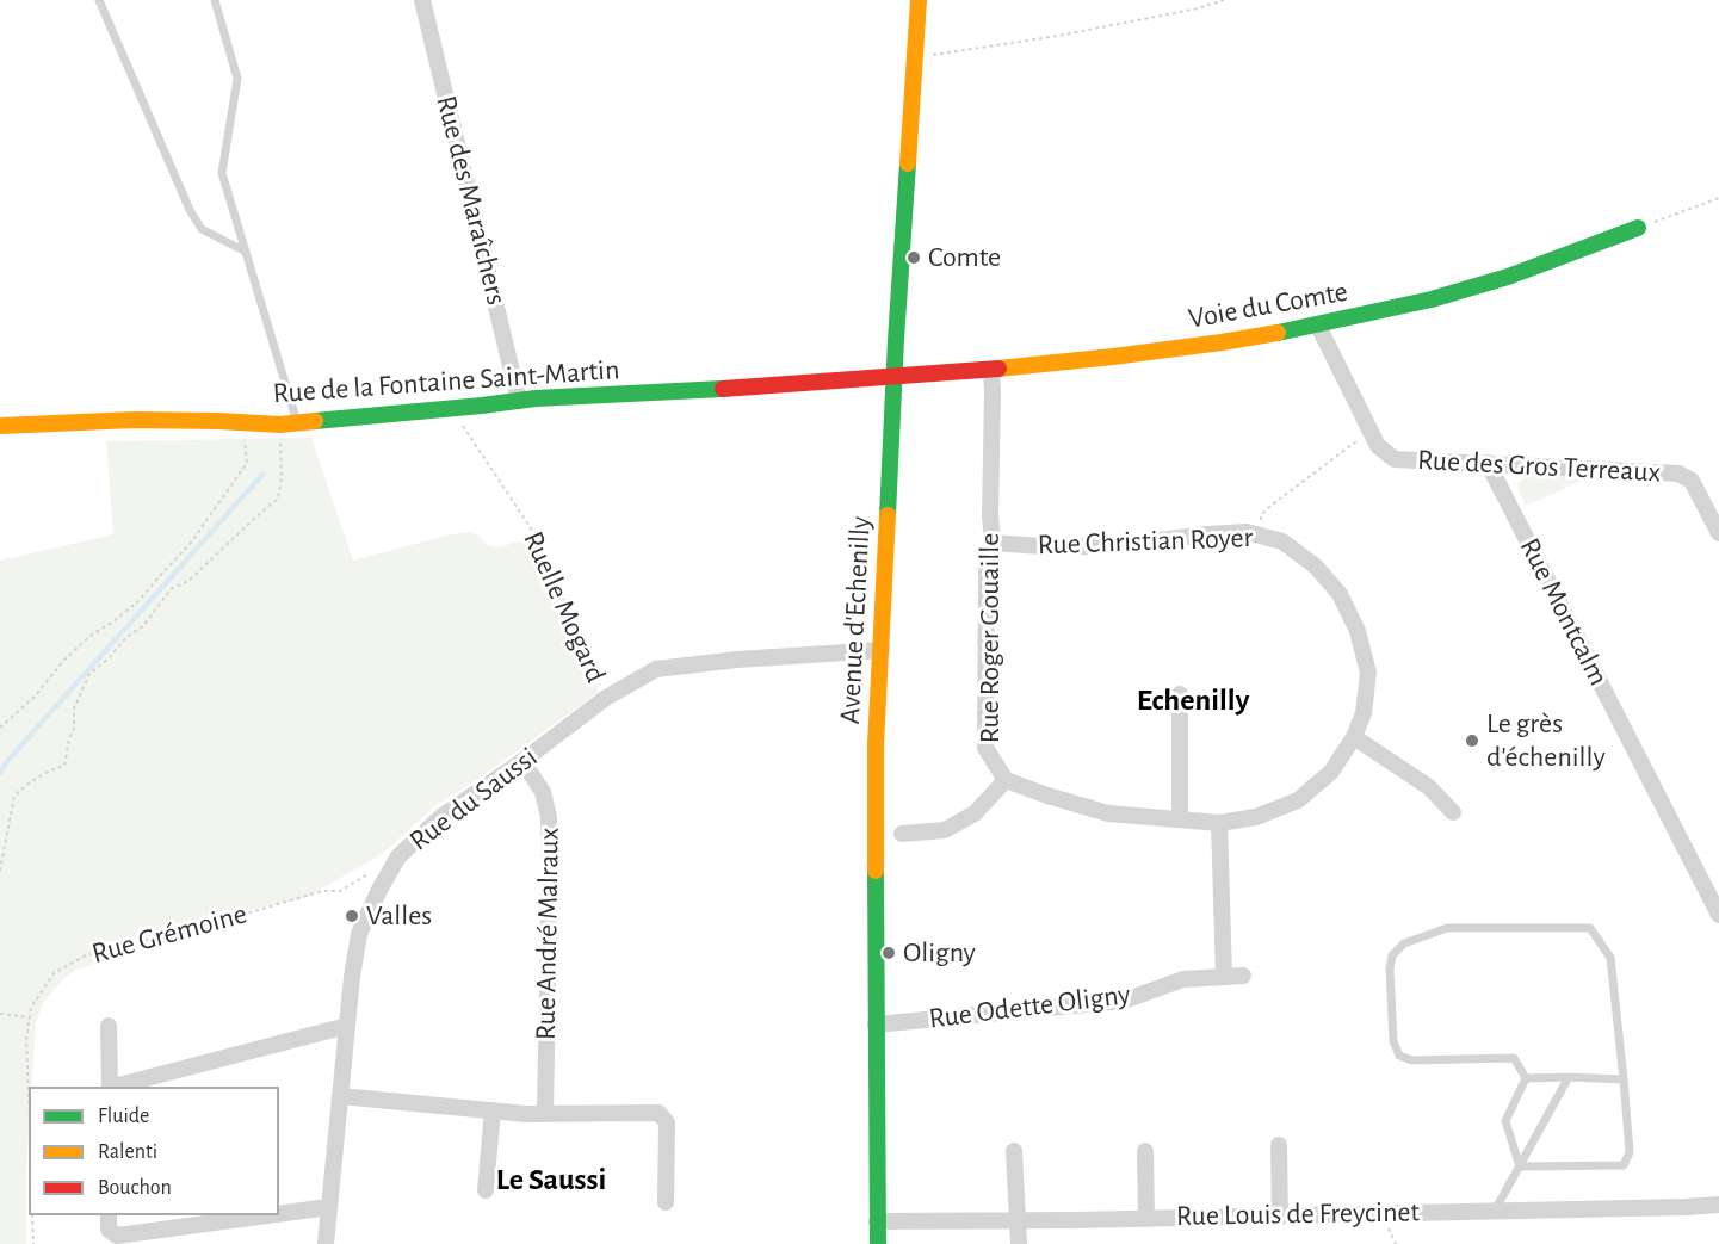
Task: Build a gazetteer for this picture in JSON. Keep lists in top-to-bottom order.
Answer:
{
  "streets": {
    "street": [
      "Rue des Maraîchers",
      "Voie du Comte",
      "Rue de la Fontaine Saint-Martin",
      "Rue des Gros Terreaux",
      "Rue Christian Royer",
      "Rue Montcalm",
      "Avenue d'Echenilly",
      "Rue Roger Gouaille",
      "Rue du Saussi",
      "Rue André Malraux",
      "Rue Odette Oligny",
      "Rue Louis de Freycinet"
    ],
    "path": ["Ruelle Mogard", "Rue Grémoine"]
  },
  "crossings": [
    ["Rue des Maraîchers", "Rue de la Fontaine Saint-Martin"],
    ["Voie du Comte", "Rue de la Fontaine Saint-Martin"],
    ["Voie du Comte", "Rue des Gros Terreaux"],
    ["Voie du Comte", "Avenue d'Echenilly"],
    ["Voie du Comte", "Rue Roger Gouaille"],
    ["Rue de la Fontaine Saint-Martin", "Ruelle Mogard"],
    ["Rue de la Fontaine Saint-Martin", "Avenue d'Echenilly"],
    ["Rue des Gros Terreaux", "Rue Montcalm"],
    ["Rue Christian Royer", "Rue Roger Gouaille"],
    ["Ruelle Mogard", "Rue du Saussi"],
    ["Avenue d'Echenilly", "Rue du Saussi"],
    ["Avenue d'Echenilly", "Rue Odette Oligny"],
    ["Avenue d'Echenilly", "Rue Louis de Freycinet"],
    ["Rue du Saussi", "Rue André Malraux"]
  ],
  "districts": ["Echenilly", "Le Saussi"],
  "places": [
    "Comte",
    "Le grès d'échenilly",
    "Valles",
    "Oligny"
  ],
  "legend": ["Fluide", "Ralenti", "Bouchon"]
}
